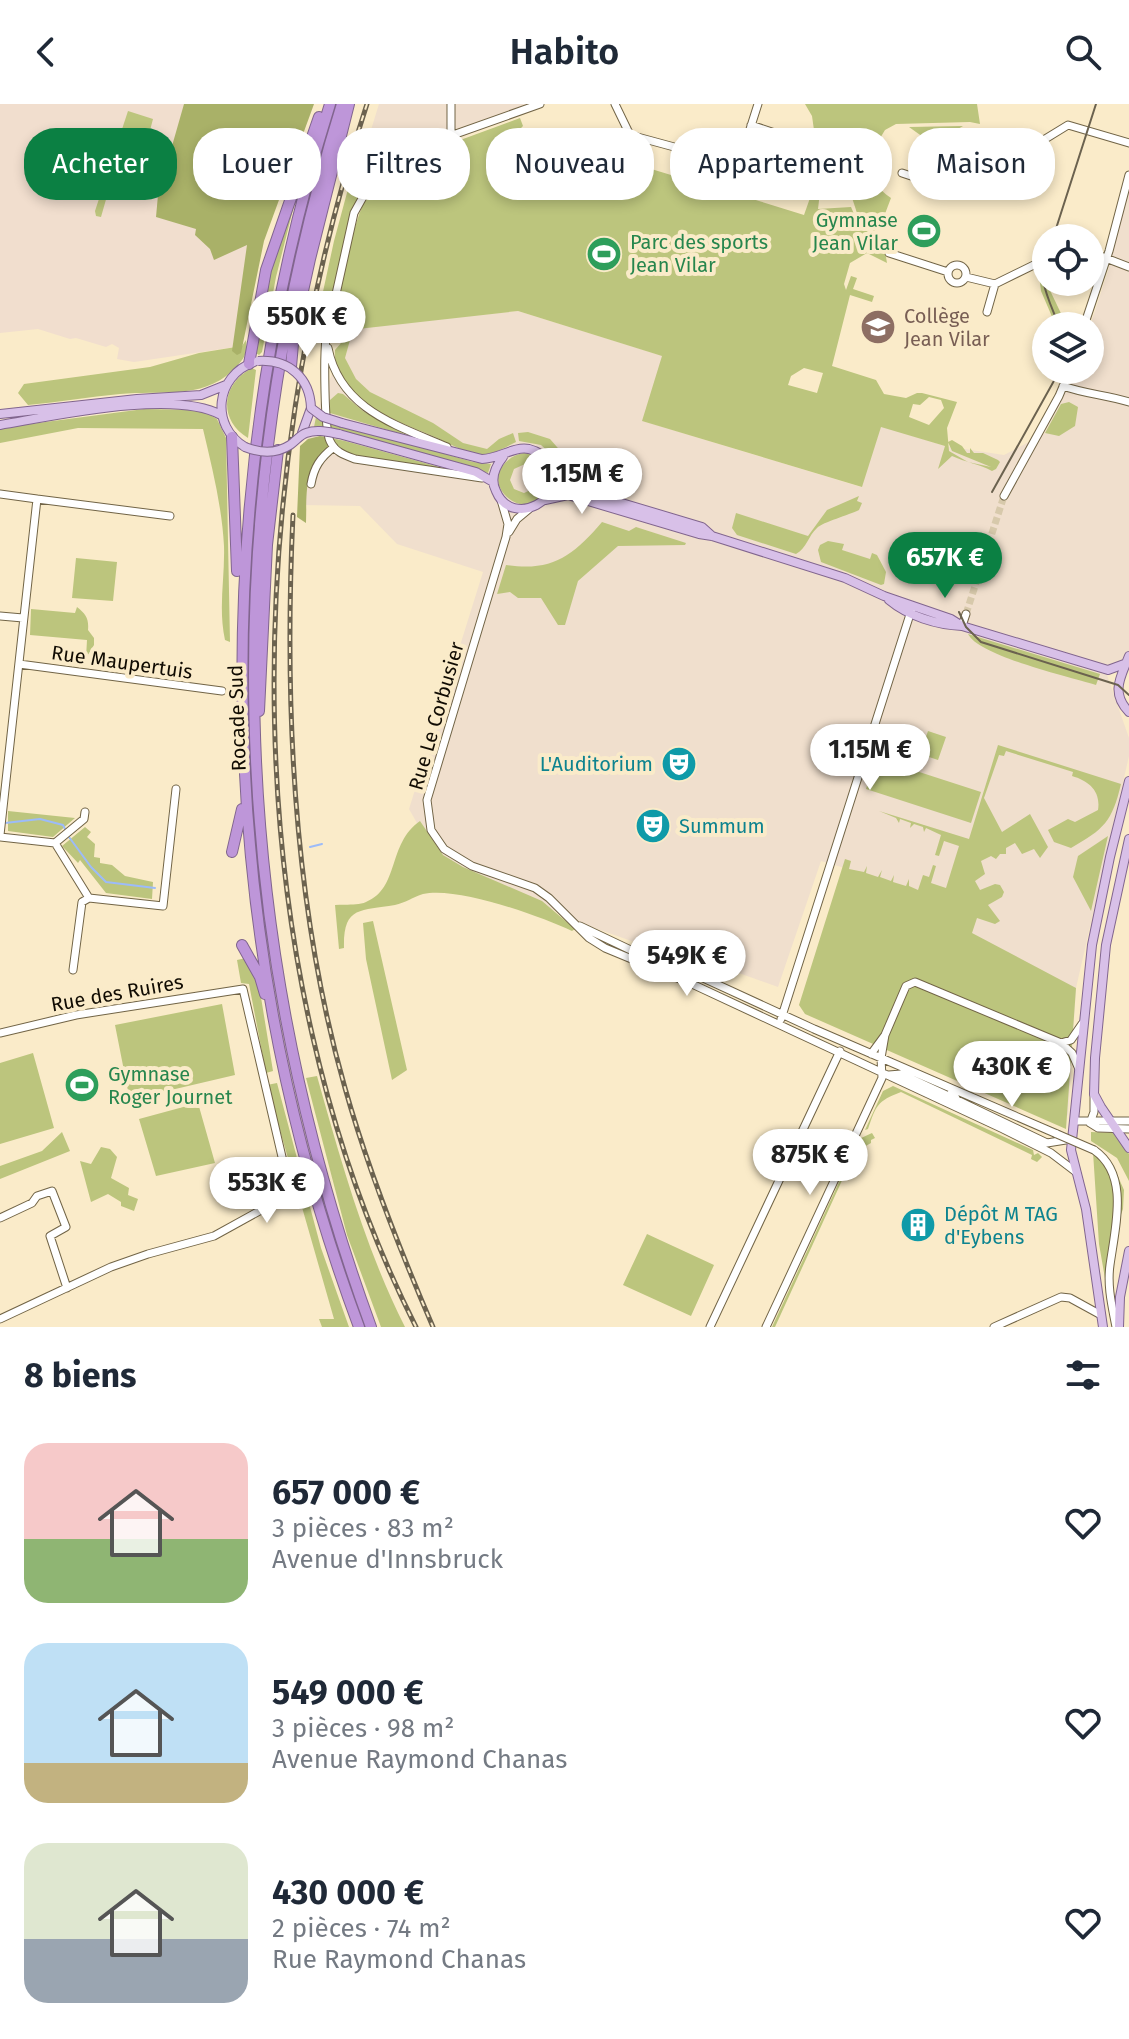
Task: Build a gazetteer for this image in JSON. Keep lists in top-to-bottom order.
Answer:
{
  "streets": {
    "highway": ["Rocade Sud"],
    "street": ["Rue Maupertuis", "Rue Le Corbusier", "Rue des Ruires"]
  },
  "places": {
    "sports": ["Gymnase Jean Vilar", "Parc des sports Jean Vilar", "Gymnase Roger Journet"],
    "school or university": ["Collège Jean Vilar"],
    "theatre": ["L'Auditorium", "Summum"],
    "building": ["Dépôt M TAG d'Eybens"]
  },
  "page": {
    "header": "Habito",
    "chip": [
      "Acheter",
      "Louer",
      "Filtres",
      "Nouveau",
      "Appartement",
      "Maison"
    ],
    "price": [
      "550K €",
      "1.15M €",
      "657K €",
      "1.15M €",
      "549K €",
      "430K €",
      "875K €",
      "553K €"
    ],
    "heading": "8 biens",
    "list": [
      {
        "name": "657 000 €",
        "note": "3 pièces · 83 m² · Avenue d'Innsbruck"
      },
      {
        "name": "549 000 €",
        "note": "3 pièces · 98 m² · Avenue Raymond Chanas"
      },
      {
        "name": "430 000 €",
        "note": "2 pièces · 74 m² · Rue Raymond Chanas"
      }
    ]
  }
}
